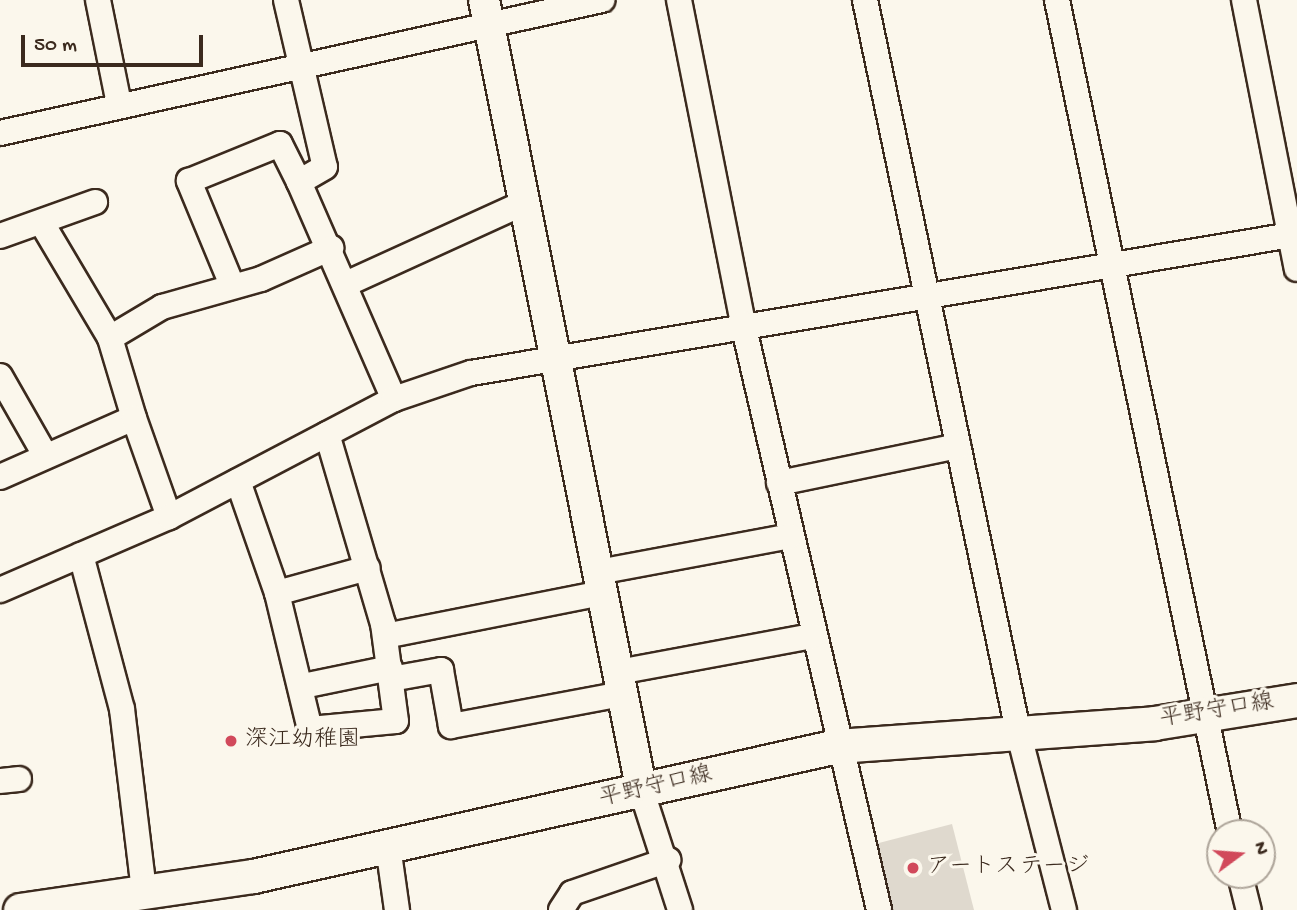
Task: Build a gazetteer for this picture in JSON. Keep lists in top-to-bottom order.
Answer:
{
  "streets": {
    "main road": ["平野守口線"]
  },
  "places": ["深江幼稚園", "アートステージ"],
  "scale_bar": "50 m",
  "north": "right"
}
